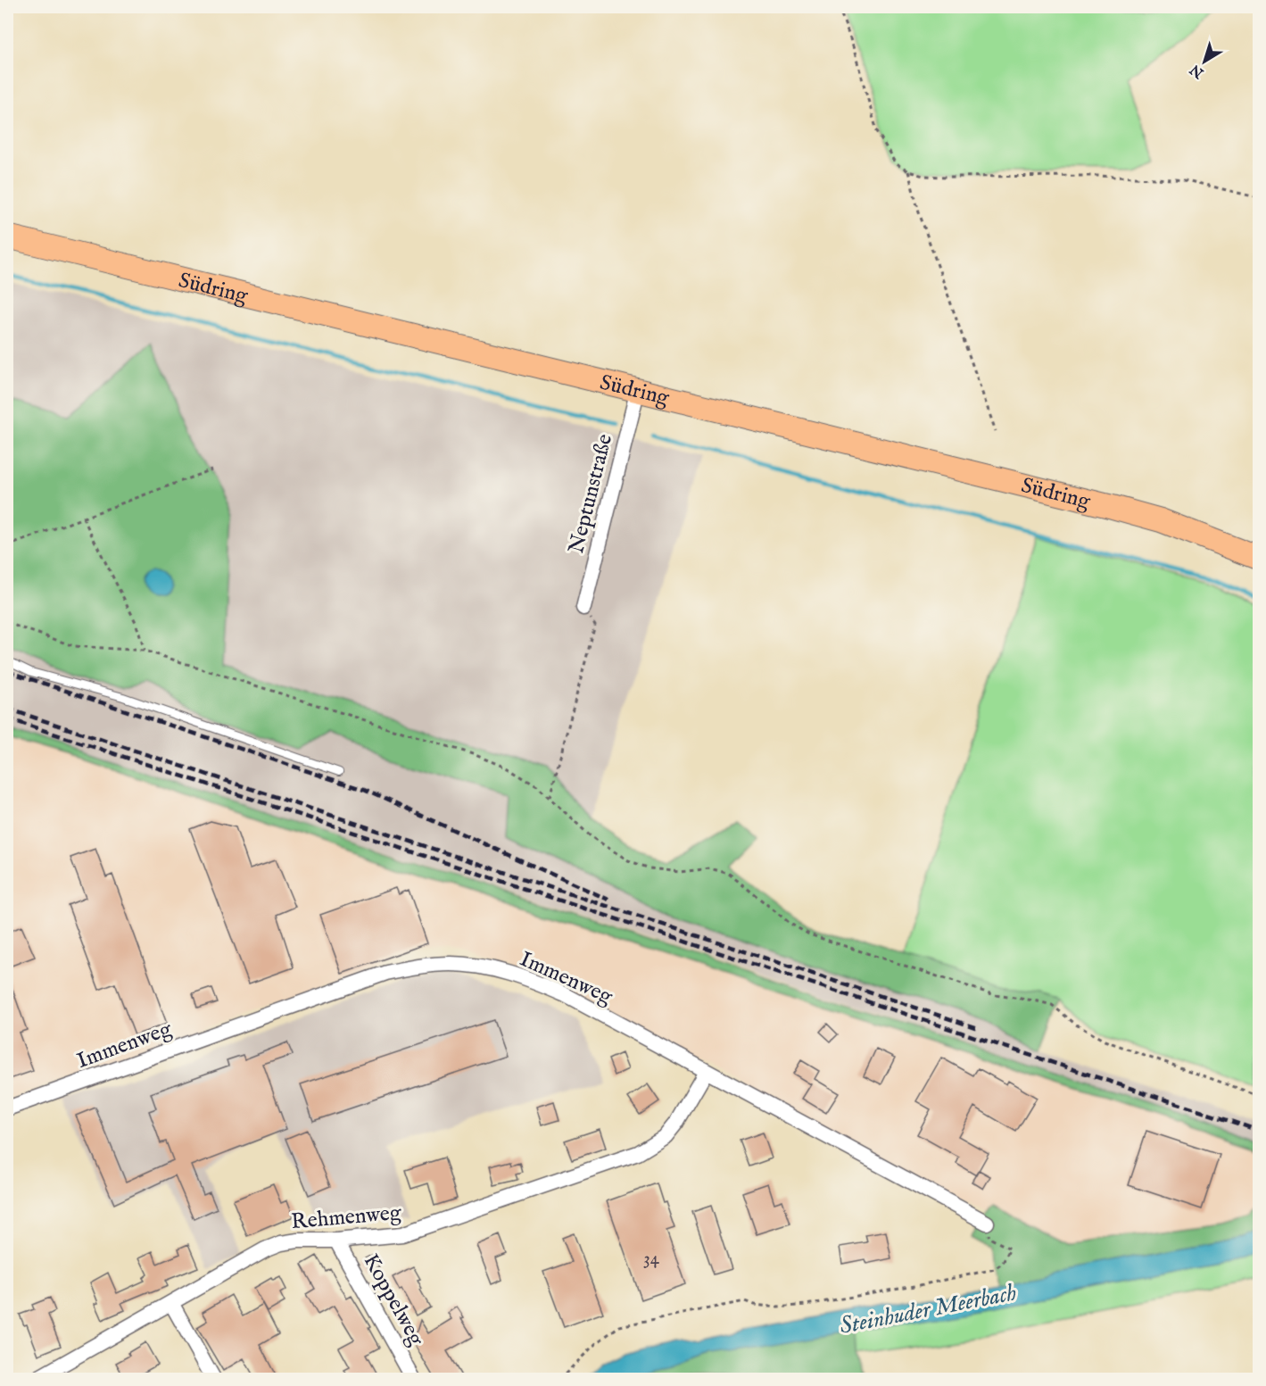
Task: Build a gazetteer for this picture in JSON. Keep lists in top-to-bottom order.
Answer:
{
  "streets": {
    "main road": ["Südring"],
    "street": [
      "Neptunstraße",
      "Immenweg",
      "Rehmenweg",
      "Koppelweg"
    ]
  },
  "crossings": [
    ["Südring", "Neptunstraße"],
    ["Immenweg", "Rehmenweg"],
    ["Rehmenweg", "Koppelweg"]
  ],
  "water": ["Steinhuder Meerbach"],
  "house_numbers": ["34"],
  "north": "bottom left"
}
